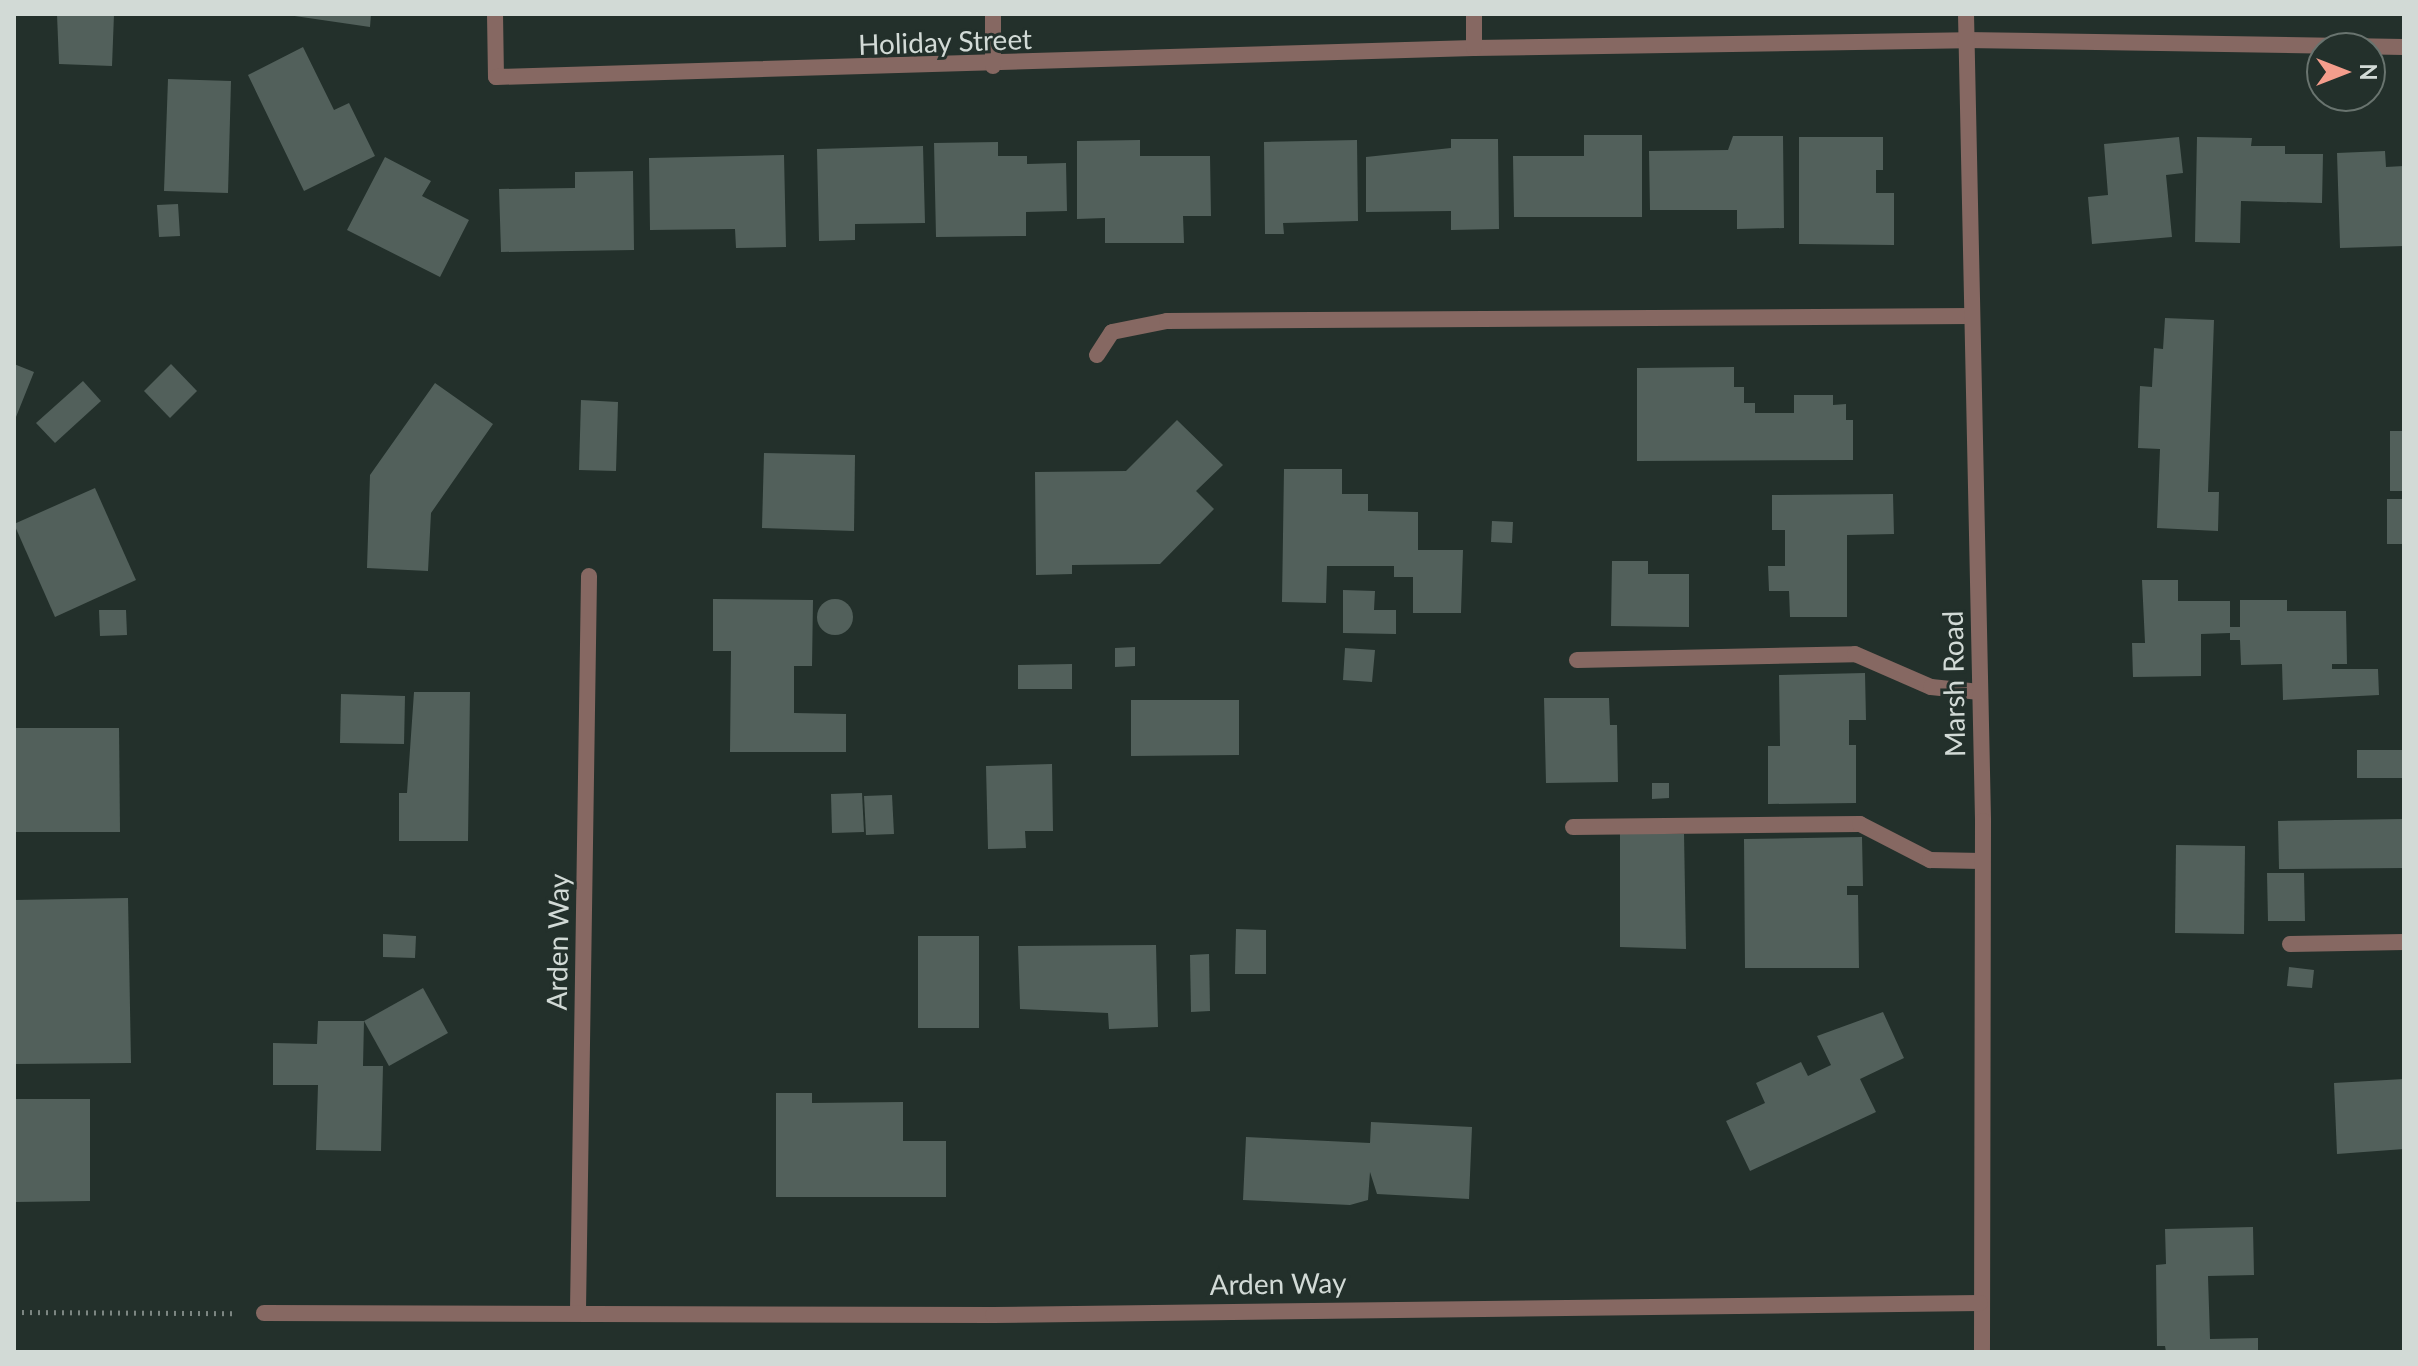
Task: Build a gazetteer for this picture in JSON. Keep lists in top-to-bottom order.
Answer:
{
  "streets": {
    "street": ["Holiday Street", "Marsh Road", "Arden Way"]
  },
  "crossings": [
    ["Holiday Street", "Marsh Road"],
    ["Marsh Road", "Arden Way"]
  ],
  "north": "right"
}
